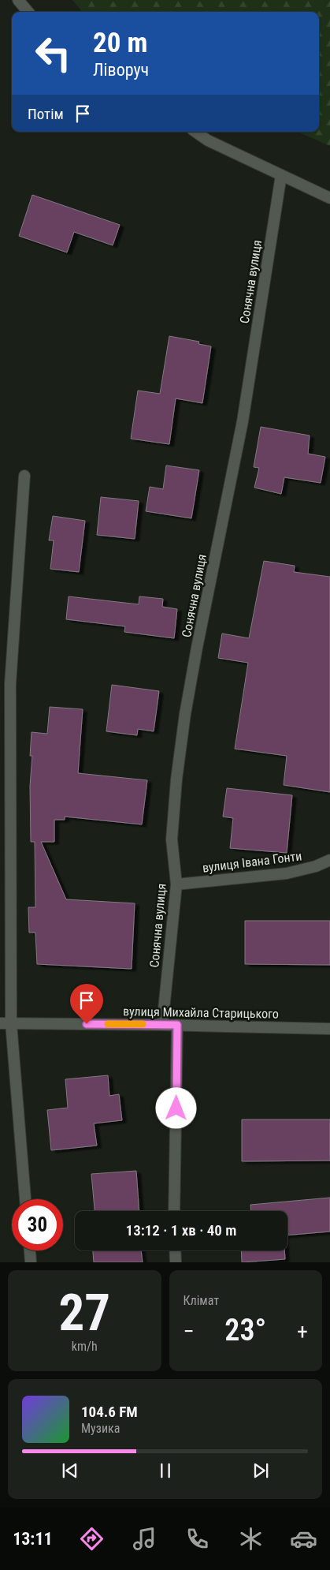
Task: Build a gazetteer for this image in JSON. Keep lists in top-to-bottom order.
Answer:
{
  "streets": {
    "street": ["Сонячна вулиця", "вулиця Івана Гонти", "вулиця Михайла Старицького"]
  },
  "crossings": [
    ["Сонячна вулиця", "вулиця Івана Гонти"],
    ["Сонячна вулиця", "вулиця Михайла Старицького"]
  ],
  "page": {
    "turn": ["20 m", "Ліворуч"],
    "then": "Потім",
    "limit": "30",
    "trip": "13:12 · 1 хв · 40 m",
    "tile": [
      ["27", "km/h"],
      "Клімат"
    ],
    "heat": ["−", "23°", "+"],
    "song": ["104.6 FM", "Музика"],
    "tabs": "13:11"
  }
}
